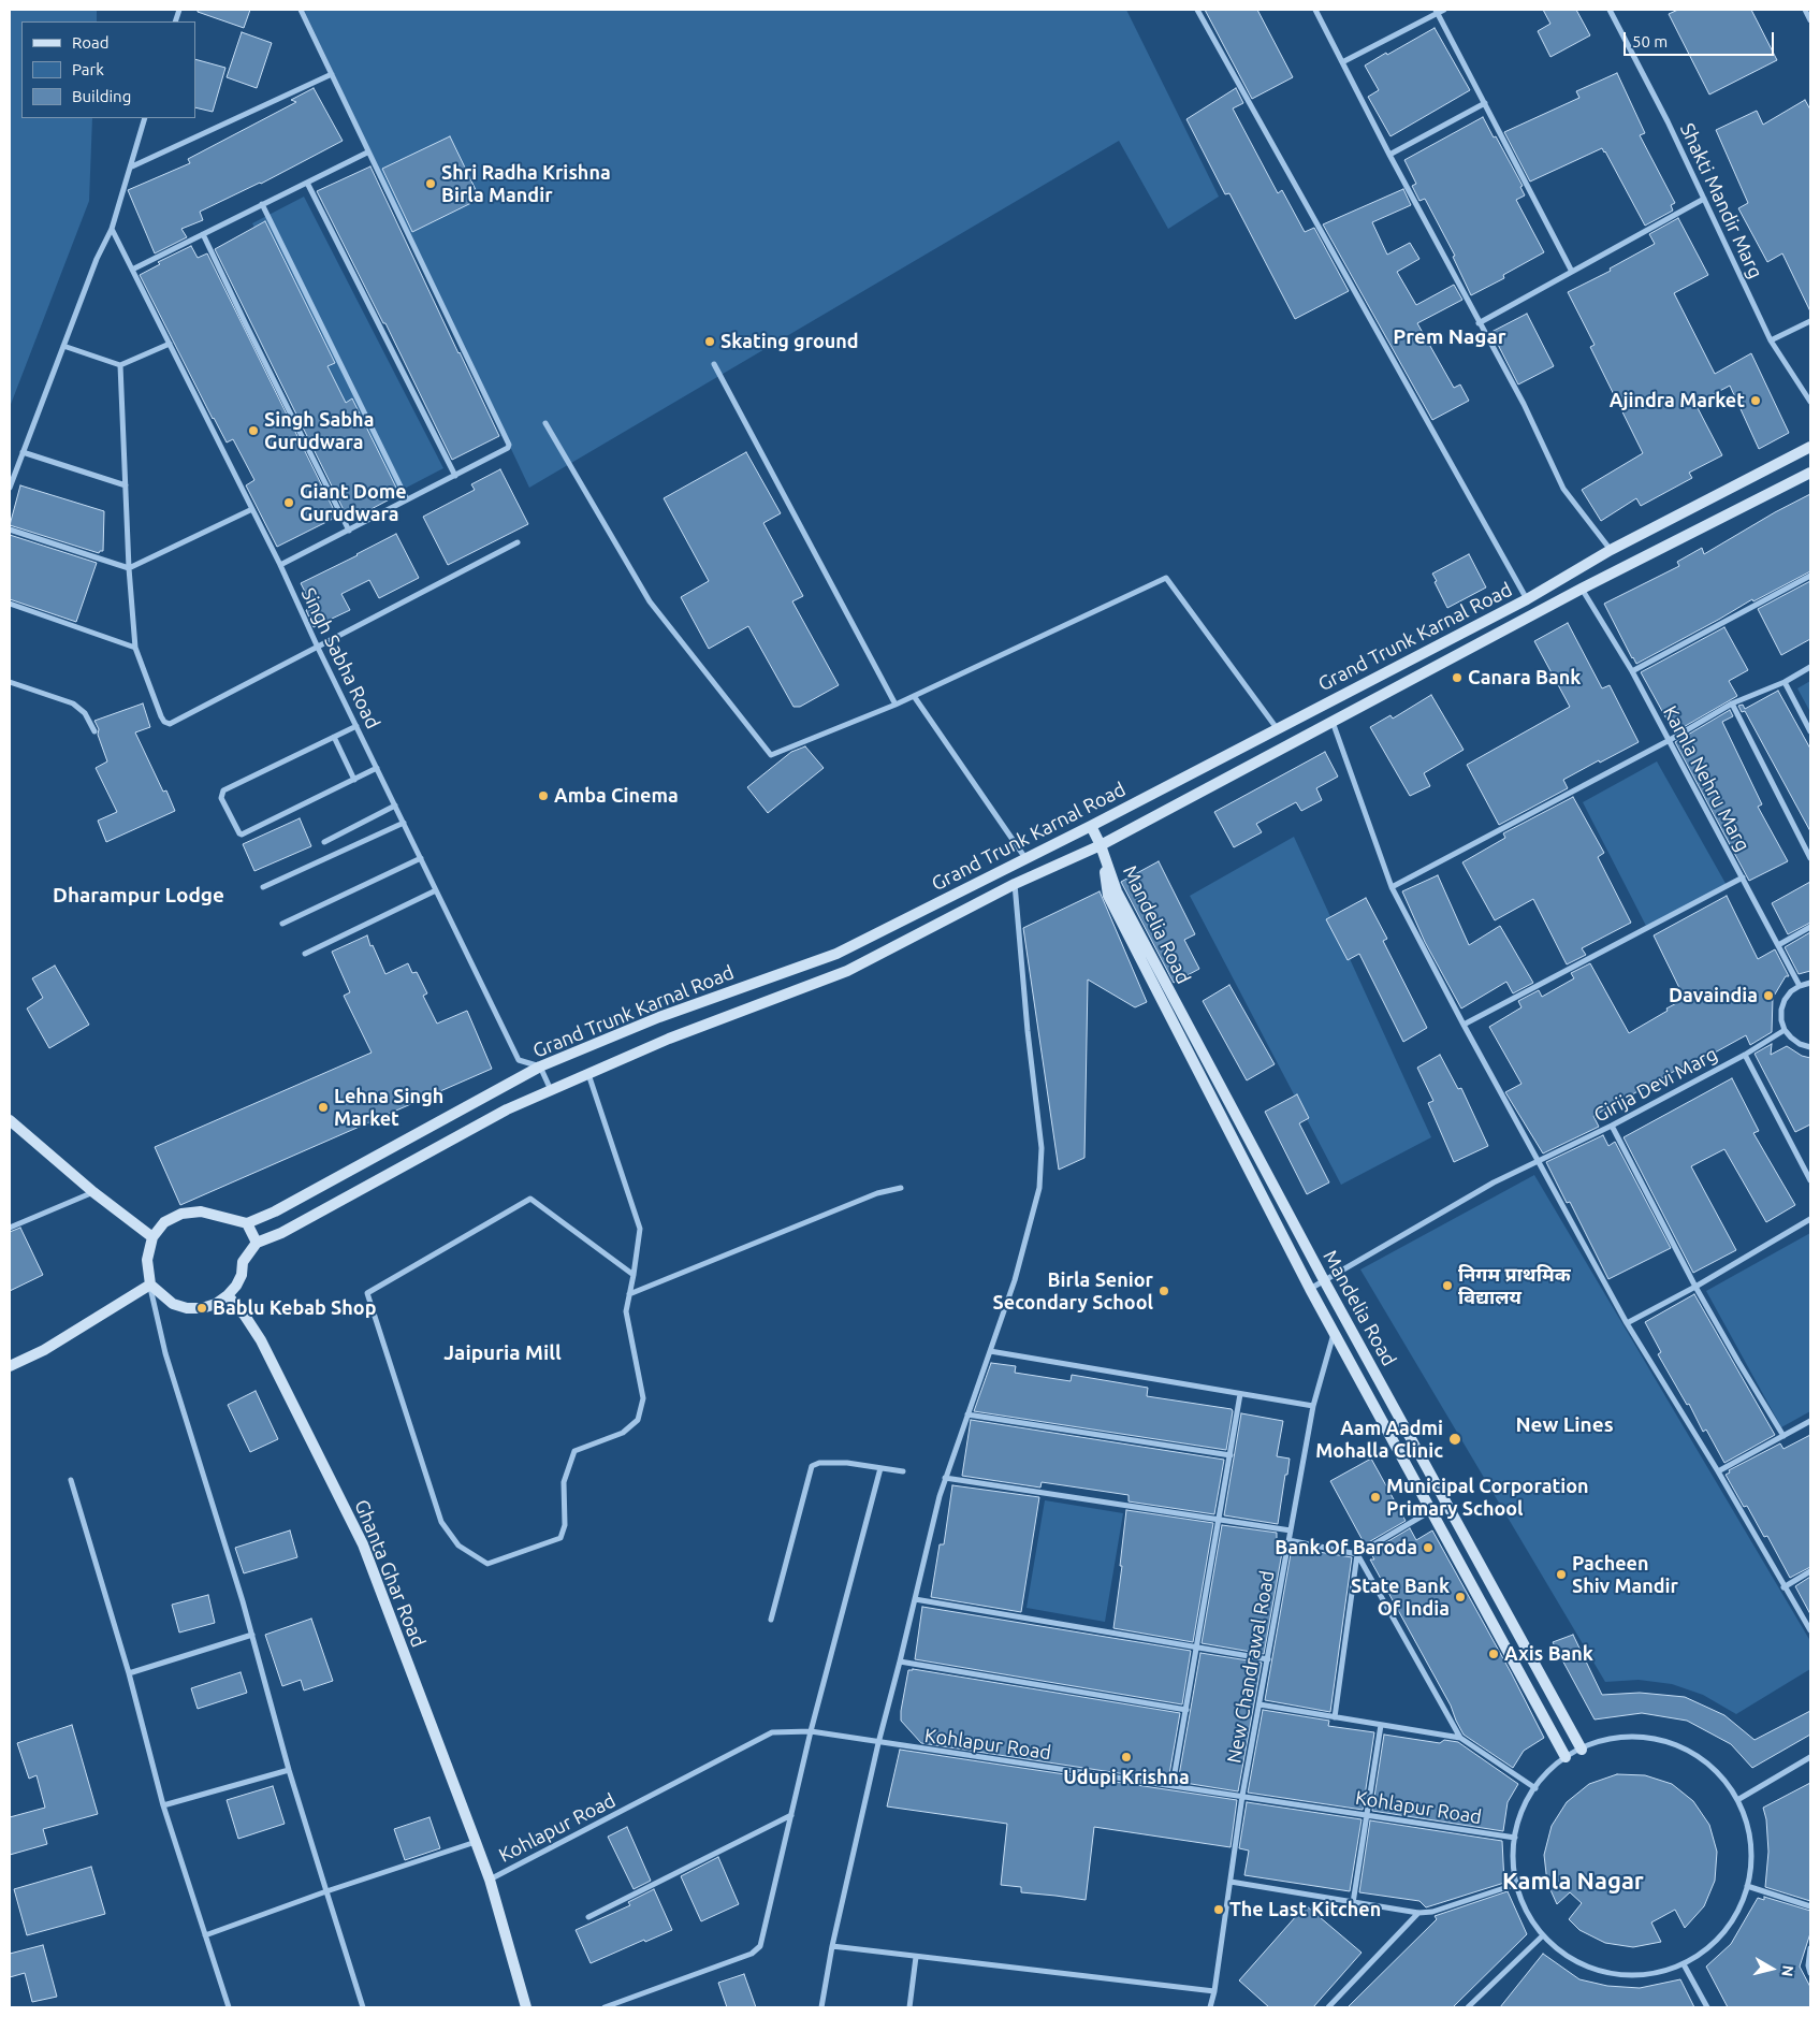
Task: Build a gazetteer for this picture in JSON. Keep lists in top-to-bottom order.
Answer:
{
  "streets": {
    "main road": ["Grand Trunk Karnal Road", "Mandelia Road", "Ghanta Ghar Road"],
    "street": [
      "Shakti Mandir Marg",
      "Singh Sabha Road",
      "Kamla Nehru Marg",
      "Girija Devi Marg",
      "New Chandrawal Road",
      "Kohlapur Road"
    ]
  },
  "crossings": [
    ["Grand Trunk Karnal Road", "Singh Sabha Road"],
    ["Grand Trunk Karnal Road", "Kamla Nehru Marg"],
    ["Grand Trunk Karnal Road", "Mandelia Road"],
    ["Grand Trunk Karnal Road", "Ghanta Ghar Road"],
    ["Mandelia Road", "Girija Devi Marg"],
    ["Mandelia Road", "New Chandrawal Road"],
    ["Ghanta Ghar Road", "Kohlapur Road"],
    ["New Chandrawal Road", "Kohlapur Road"]
  ],
  "districts": [
    "Prem Nagar",
    "Dharampur Lodge",
    "Jaipuria Mill",
    "New Lines",
    "Kamla Nagar"
  ],
  "places": [
    "Shri Radha Krishna Birla Mandir",
    "Skating ground",
    "Ajindra Market",
    "Singh Sabha Gurudwara",
    "Giant Dome Gurudwara",
    "Canara Bank",
    "Amba Cinema",
    "Davaindia",
    "Lehna Singh Market",
    "निगम प्राथमिक विद्यालय",
    "Birla Senior Secondary School",
    "Bablu Kebab Shop",
    "Aam Aadmi Mohalla Clinic",
    "Municipal Corporation Primary School",
    "Bank Of Baroda",
    "Pacheen Shiv Mandir",
    "State Bank Of India",
    "Axis Bank",
    "Udupi Krishna",
    "The Last Kitchen"
  ],
  "legend": ["Road", "Park", "Building"],
  "scale_bar": "50 m",
  "north": "right"
}
